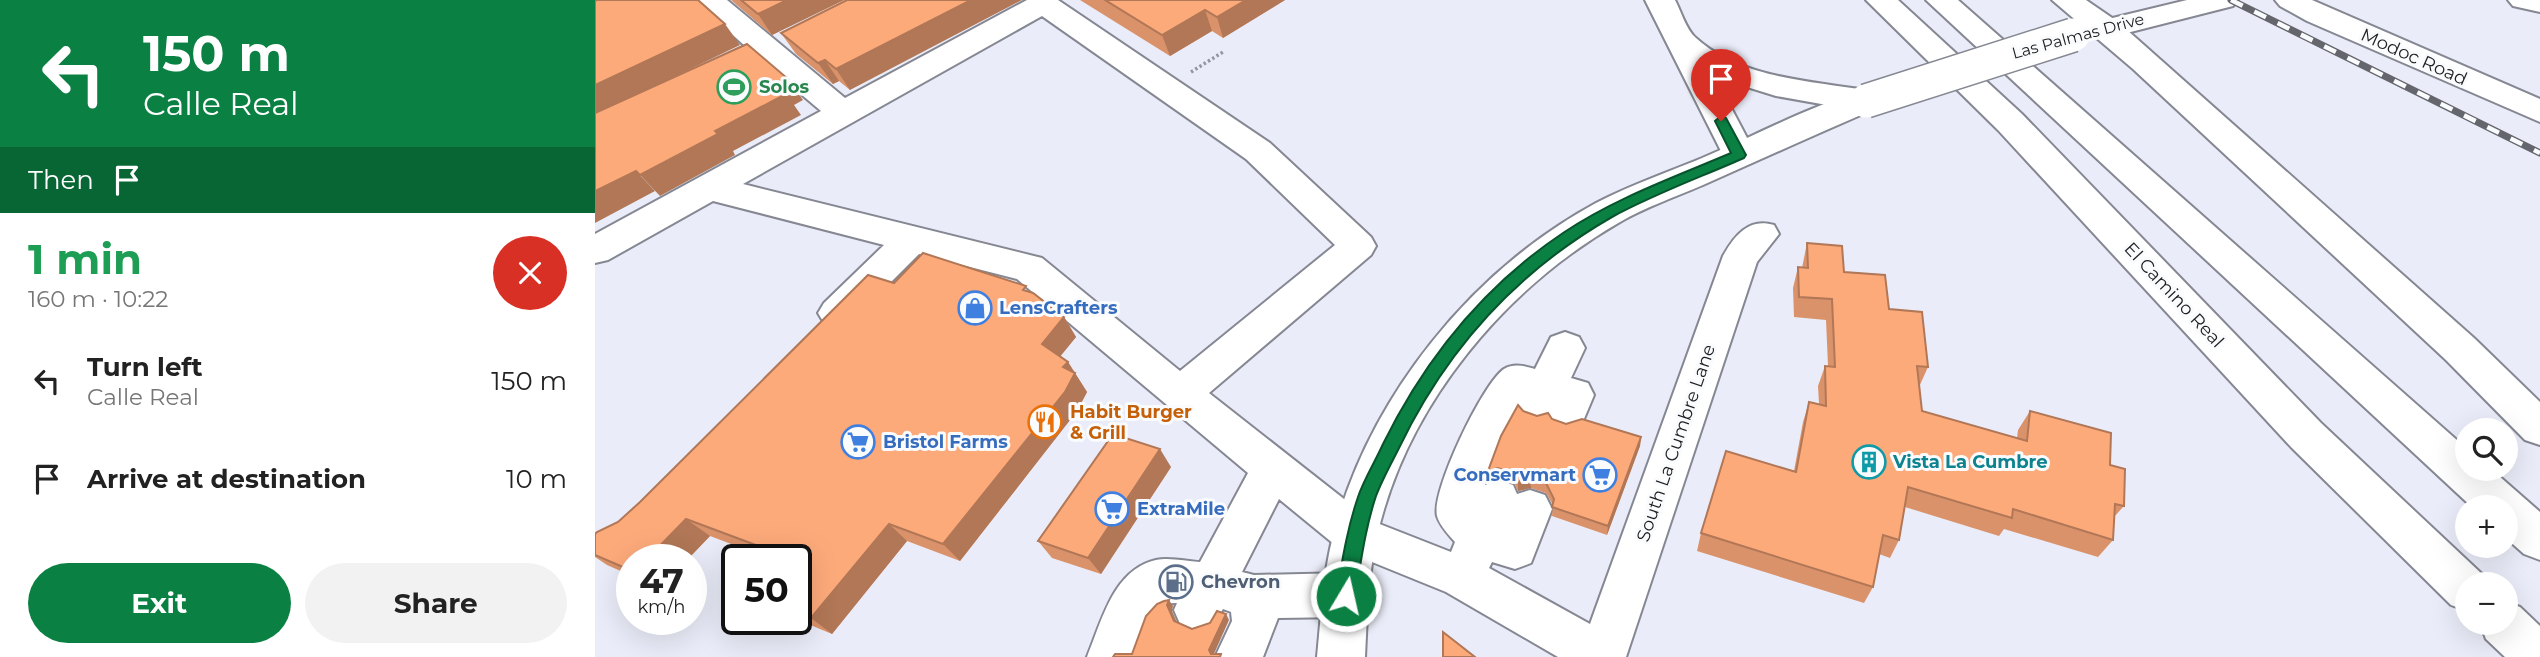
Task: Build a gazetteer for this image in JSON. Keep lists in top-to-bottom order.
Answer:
{
  "streets": {
    "main road": [
      "Las Palmas Drive",
      "Modoc Road",
      "El Camino Real",
      "South La Cumbre Lane"
    ]
  },
  "places": {
    "sports": ["Solos"],
    "shop": ["LensCrafters"],
    "restaurant": ["Habit Burger & Grill"],
    "supermarket": ["Bristol Farms", "Conservmart", "ExtraMile"],
    "building": ["Vista La Cumbre"],
    "fuel station": ["Chevron"]
  },
  "page": {
    "turn": ["150 m", "Calle Real"],
    "then": "Then",
    "heading": ["1 min", "160 m · 10:22"],
    "list": [
      {
        "name": "Turn left",
        "note": "Calle Real",
        "value": "150 m"
      },
      {
        "name": "Arrive at destination",
        "value": "10 m"
      }
    ],
    "map_buttons": ["+", "−"],
    "speed": "47 km/h",
    "limit": "50",
    "buttons": ["Exit", "Share"]
  }
}
